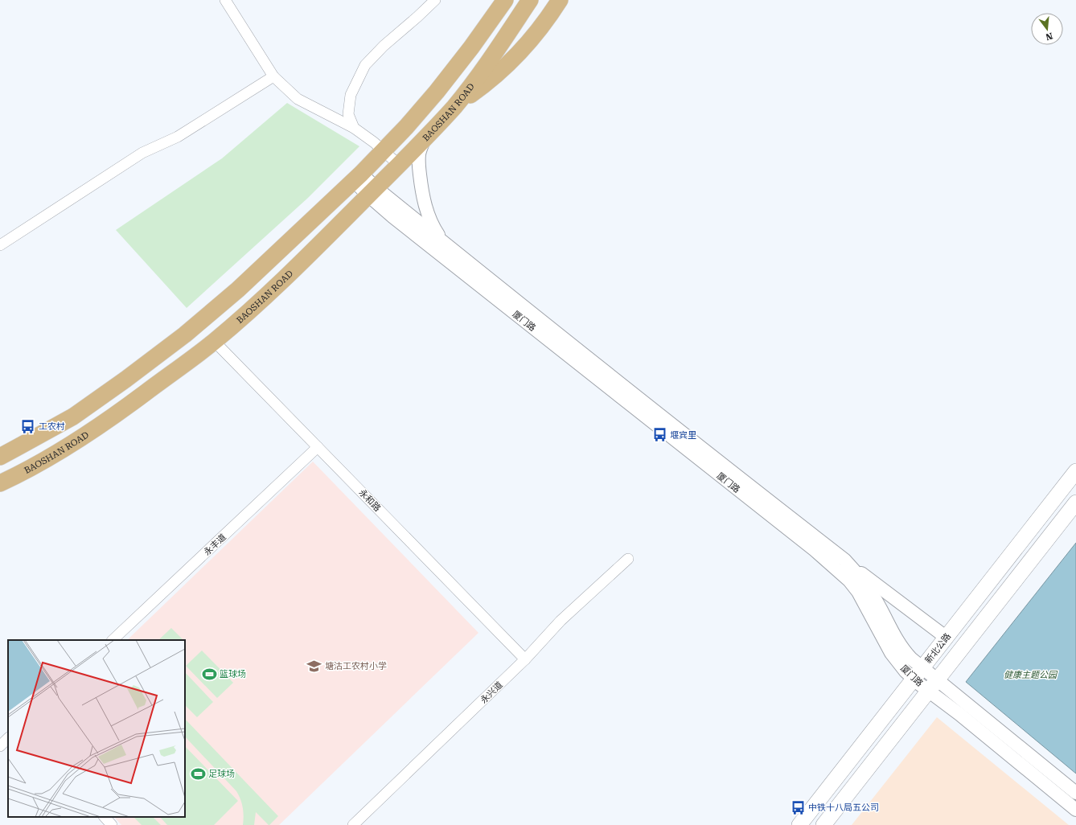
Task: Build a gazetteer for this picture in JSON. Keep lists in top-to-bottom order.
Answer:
{
  "streets": {
    "main road": ["BAOSHAN ROAD", "新北公路"],
    "street": [
      "厦门路",
      "永和路",
      "永丰道",
      "永兴道"
    ]
  },
  "crossings": [
    ["BAOSHAN ROAD", "厦门路"],
    ["BAOSHAN ROAD", "永和路"],
    ["厦门路", "新北公路"],
    ["永和路", "永丰道"],
    ["永和路", "永兴道"]
  ],
  "parks": ["健康主题公园"],
  "places": {
    "bus stop": ["工农村", "堰宾里", "中铁十八局五公司"],
    "school or university": ["塘沽工农村小学"],
    "sports": ["篮球场", "足球场"]
  },
  "north": "bottom"
}
